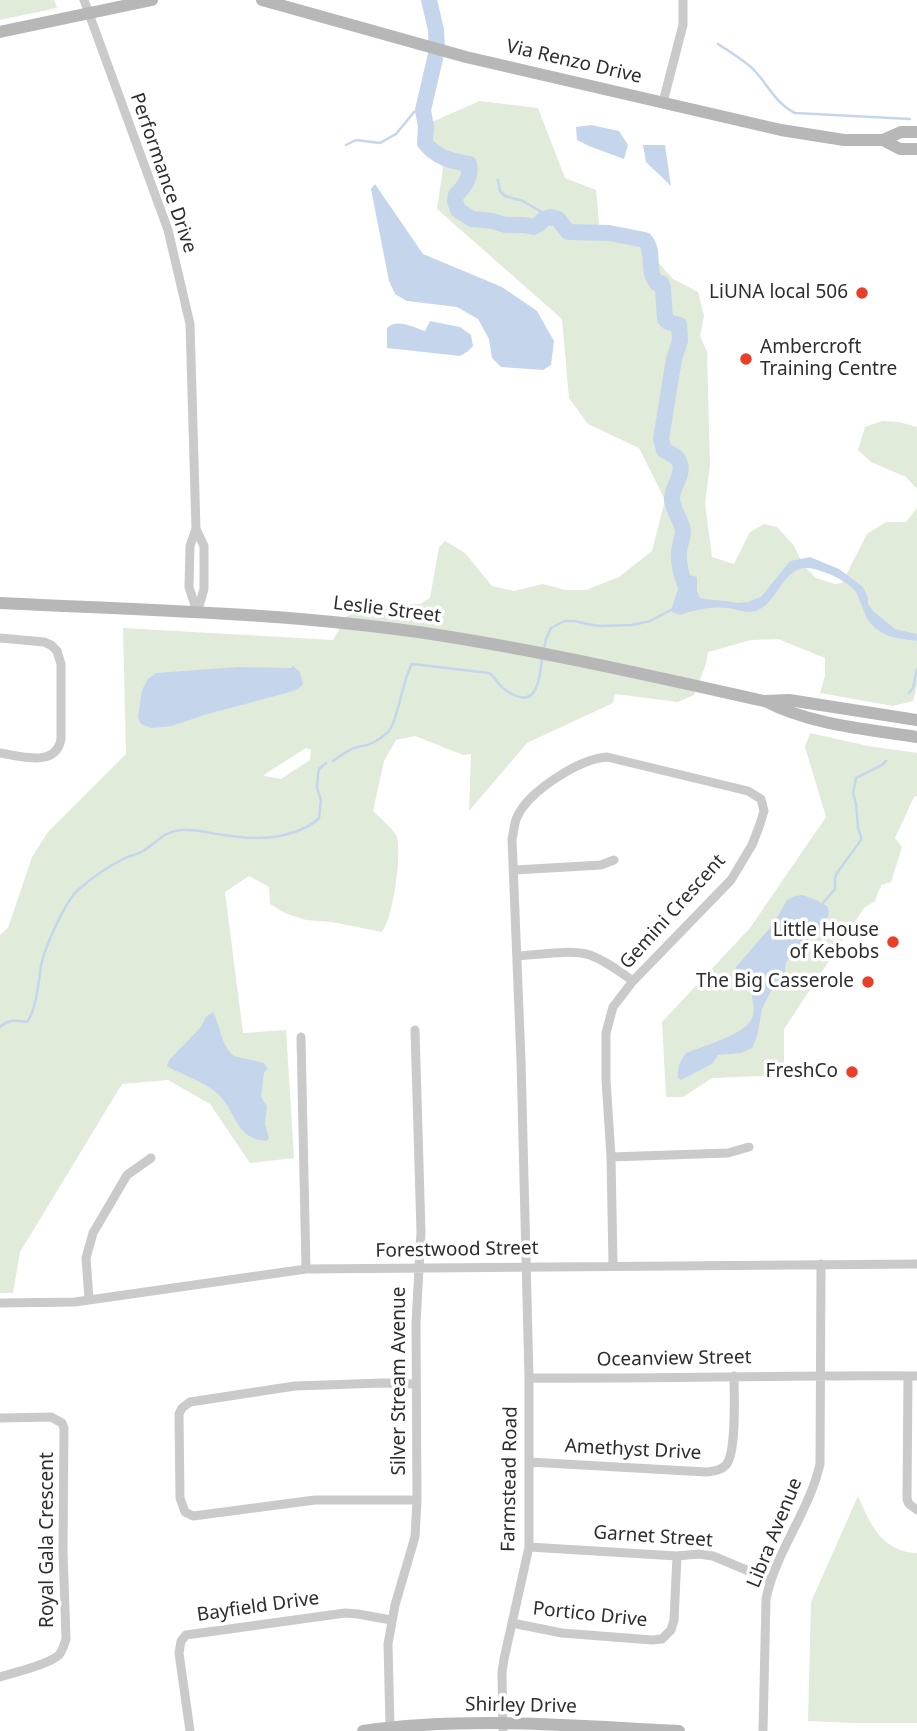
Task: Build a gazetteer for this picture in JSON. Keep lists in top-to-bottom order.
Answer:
{
  "streets": {
    "street": [
      "Via Renzo Drive",
      "Performance Drive",
      "Leslie Street",
      "Gemini Crescent",
      "Forestwood Street",
      "Oceanview Street",
      "Silver Stream Avenue",
      "Amethyst Drive",
      "Farmstead Road",
      "Libra Avenue",
      "Garnet Street",
      "Royal Gala Crescent",
      "Bayfield Drive",
      "Portico Drive",
      "Shirley Drive"
    ]
  },
  "crossings": [
    ["Performance Drive", "Leslie Street"],
    ["Gemini Crescent", "Forestwood Street"],
    ["Gemini Crescent", "Farmstead Road"],
    ["Forestwood Street", "Silver Stream Avenue"],
    ["Forestwood Street", "Farmstead Road"],
    ["Forestwood Street", "Libra Avenue"],
    ["Oceanview Street", "Amethyst Drive"],
    ["Oceanview Street", "Farmstead Road"],
    ["Oceanview Street", "Libra Avenue"],
    ["Silver Stream Avenue", "Bayfield Drive"],
    ["Silver Stream Avenue", "Shirley Drive"],
    ["Amethyst Drive", "Farmstead Road"],
    ["Farmstead Road", "Garnet Street"],
    ["Farmstead Road", "Portico Drive"],
    ["Farmstead Road", "Shirley Drive"],
    ["Libra Avenue", "Garnet Street"],
    ["Garnet Street", "Portico Drive"]
  ],
  "places": [
    "LiUNA local 506",
    "Ambercroft Training Centre",
    "Little House of Kebobs",
    "The Big Casserole",
    "FreshCo"
  ]
}
